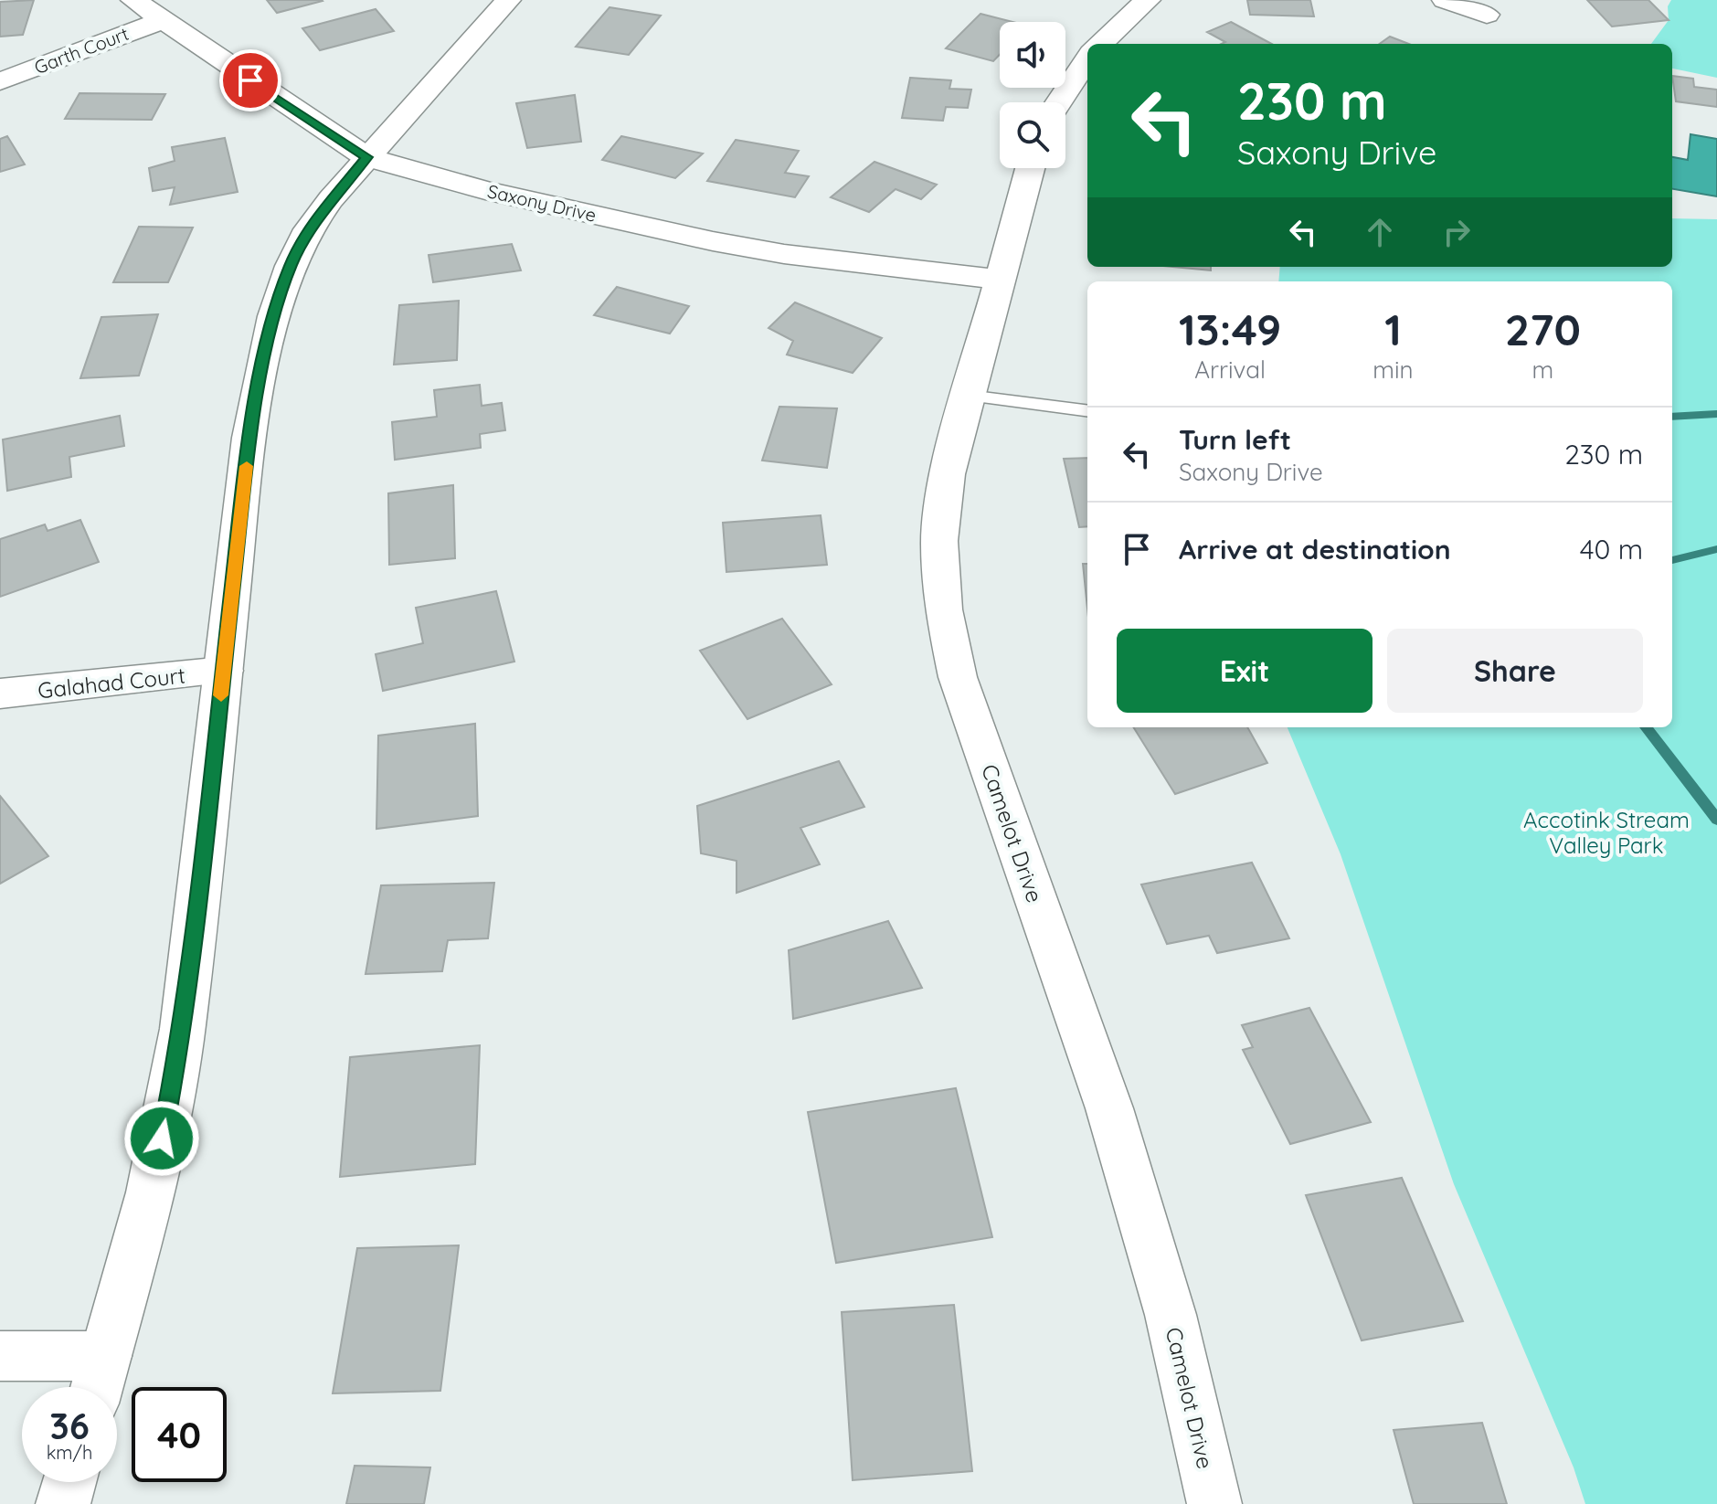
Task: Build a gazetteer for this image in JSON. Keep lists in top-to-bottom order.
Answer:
{
  "streets": {
    "street": [
      "Garth Court",
      "Saxony Drive",
      "Galahad Court",
      "Camelot Drive"
    ]
  },
  "crossings": [
    ["Garth Court", "Saxony Drive"],
    ["Saxony Drive", "Camelot Drive"]
  ],
  "parks": ["Accotink Stream Valley Park"],
  "page": {
    "turn": ["230 m", "Saxony Drive"],
    "eta": [
      "13:49",
      "Arrival",
      "1",
      "min",
      "270",
      "m"
    ],
    "list": [
      {
        "name": "Turn left",
        "note": "Saxony Drive",
        "value": "230 m"
      },
      {
        "name": "Arrive at destination",
        "value": "40 m"
      }
    ],
    "buttons": ["Exit", "Share"],
    "speed": "36 km/h",
    "limit": "40"
  }
}
